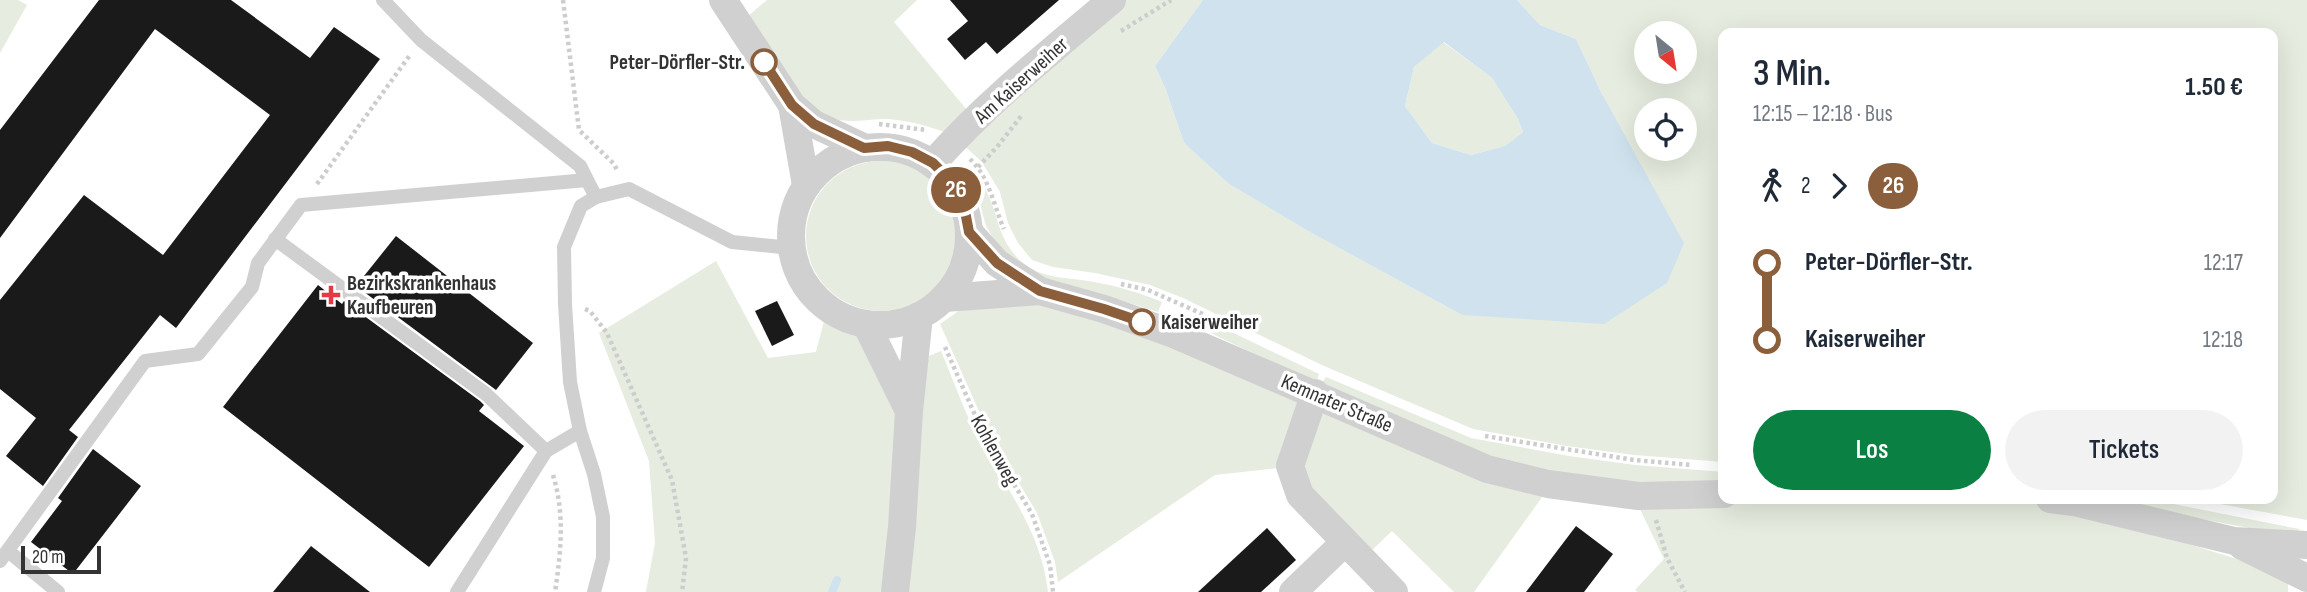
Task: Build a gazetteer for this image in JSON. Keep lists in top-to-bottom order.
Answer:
{
  "streets": {
    "street": ["Am Kaiserweiher", "Kemnater Straße"],
    "path": ["Kohlenweg"]
  },
  "crossings": [
    ["Am Kaiserweiher", "Kemnater Straße"],
    ["Am Kaiserweiher", "Kohlenweg"],
    ["Kemnater Straße", "Kohlenweg"]
  ],
  "places": {
    "other": ["Peter-Dörfler-Str.", "Kaiserweiher"],
    "health": ["Bezirkskrankenhaus Kaufbeuren"]
  },
  "lines": ["bus line 26"],
  "scale_bar": "20 m",
  "north": "bottom right",
  "page": {
    "on_map": "26",
    "heading": ["3 Min.", "12:15 – 12:18 · Bus", "1.50 €"],
    "legs": ["2", "26"],
    "list": [
      {
        "name": "Peter-Dörfler-Str.",
        "value": "12:17"
      },
      {
        "name": "Kaiserweiher",
        "value": "12:18"
      }
    ],
    "buttons": ["Los", "Tickets"],
    "scale": "20 m"
  }
}
